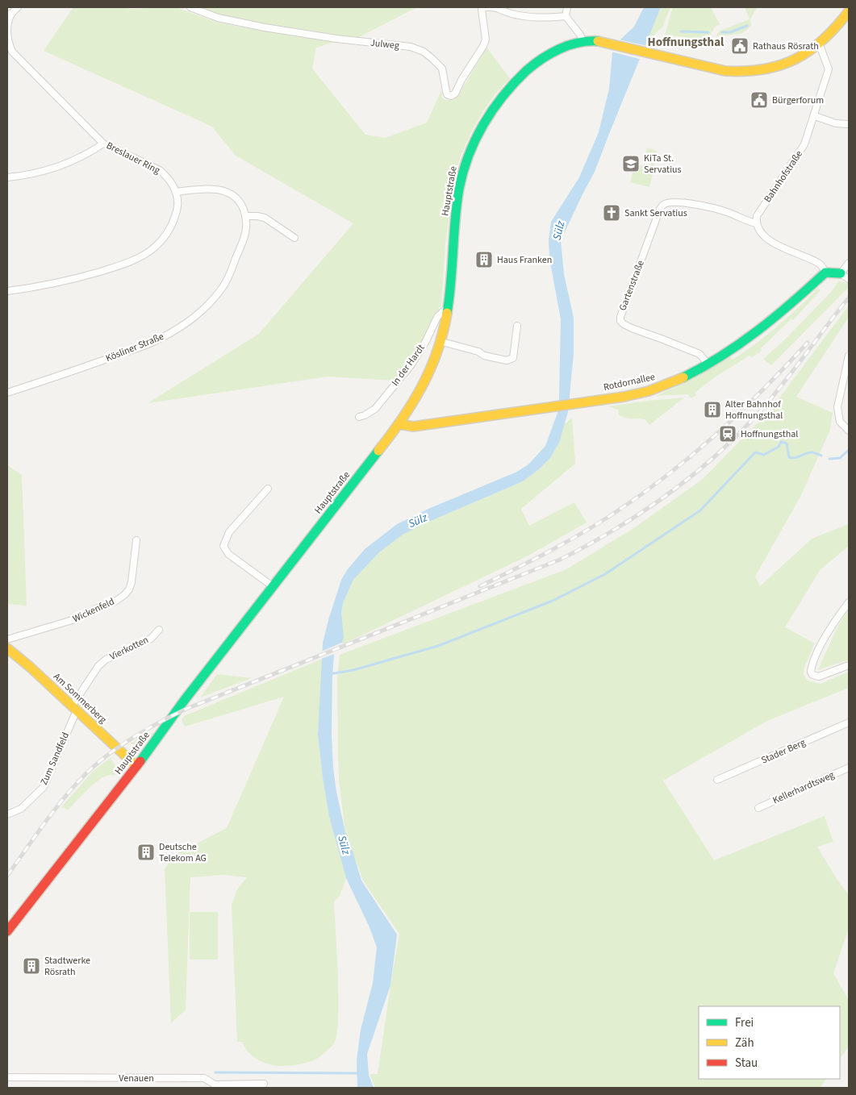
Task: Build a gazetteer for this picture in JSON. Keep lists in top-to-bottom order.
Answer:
{
  "streets": {
    "main road": ["Hauptstraße", "Rotdornallee", "Am Sommerberg"],
    "street": [
      "Julweg",
      "Breslauer Ring",
      "Bahnhofstraße",
      "Gartenstraße",
      "Kösliner Straße",
      "In der Hardt",
      "Wickenfeld",
      "Vierkotten",
      "Stader Berg",
      "Zum Sandfeld",
      "Kellerhardtsweg",
      "Venauen"
    ]
  },
  "crossings": [
    ["Bahnhofstraße", "Hauptstraße"],
    ["Bahnhofstraße", "Gartenstraße"],
    ["Hauptstraße", "In der Hardt"],
    ["Hauptstraße", "Rotdornallee"],
    ["Hauptstraße", "Am Sommerberg"],
    ["Gartenstraße", "Rotdornallee"],
    ["Vierkotten", "Am Sommerberg"],
    ["Vierkotten", "Zum Sandfeld"],
    ["Am Sommerberg", "Zum Sandfeld"]
  ],
  "districts": ["Hoffnungsthal"],
  "water": ["Sülz"],
  "places": {
    "public building": ["Rathaus Rösrath", "Bürgerforum"],
    "school or university": ["KiTa St. Servatius"],
    "church": ["Sankt Servatius"],
    "building": [
      "Haus Franken",
      "Alter Bahnhof Hoffnungsthal",
      "Deutsche Telekom AG",
      "Stadtwerke Rösrath"
    ],
    "station": ["Hoffnungsthal"]
  },
  "legend": ["Frei", "Zäh", "Stau"]
}
